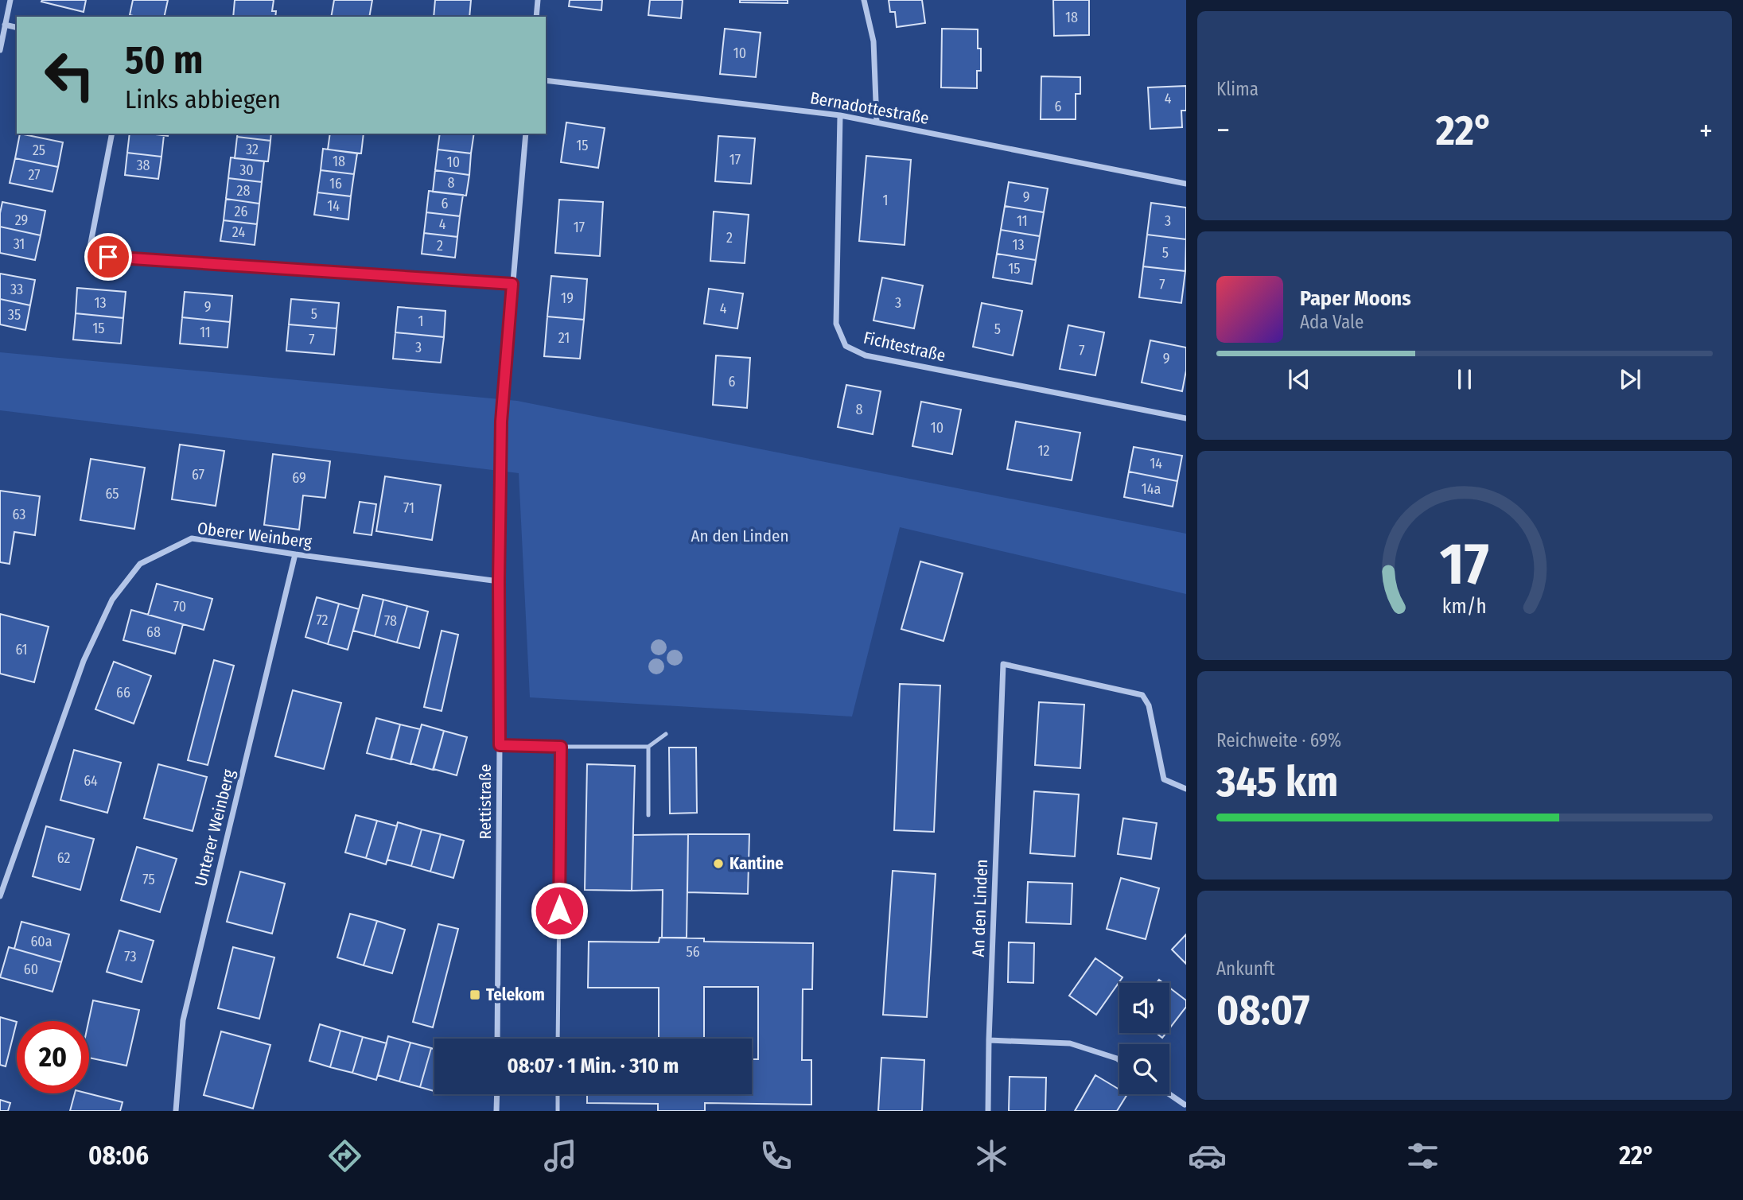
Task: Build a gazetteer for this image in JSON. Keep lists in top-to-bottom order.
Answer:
{
  "streets": {
    "street": [
      "Bernadottestraße",
      "Fichtestraße",
      "Oberer Weinberg",
      "Rettistraße",
      "Unterer Weinberg",
      "An den Linden"
    ]
  },
  "crossings": [
    ["Bernadottestraße", "Fichtestraße"],
    ["Oberer Weinberg", "Rettistraße"],
    ["Oberer Weinberg", "Unterer Weinberg"]
  ],
  "parks": ["An den Linden"],
  "places": {
    "other": ["Kantine"],
    "transit": ["Telekom"]
  },
  "house_numbers": [
    "18",
    "10",
    "4",
    "6",
    "15",
    "32",
    "25",
    "17",
    "18",
    "10",
    "38",
    "30",
    "27",
    "8",
    "16",
    "28",
    "9",
    "1",
    "6",
    "14",
    "26",
    "29",
    "11",
    "3",
    "4",
    "17",
    "24",
    "2",
    "31",
    "13",
    "2",
    "5",
    "15",
    "7",
    "33",
    "19",
    "13",
    "3",
    "9",
    "4",
    "5",
    "35",
    "1",
    "15",
    "5",
    "11",
    "21",
    "7",
    "3",
    "7",
    "9",
    "6",
    "8",
    "10",
    "12",
    "14",
    "67",
    "69",
    "14a",
    "65",
    "71",
    "63",
    "70",
    "72",
    "78",
    "68",
    "61",
    "66",
    "64",
    "62",
    "75",
    "60a",
    "56",
    "73",
    "60"
  ],
  "page": {
    "tile": [
      "Klima",
      ["Reichweite · 69%", "345 km"],
      ["Ankunft", "08:07"]
    ],
    "turn": ["50 m", "Links abbiegen"],
    "heat": ["−", "22°", "+"],
    "song": ["Paper Moons", "Ada Vale"],
    "limit": "20",
    "trip": "08:07 · 1 Min. · 310 m",
    "tabs": ["08:06", "22°"],
    "gauge": ["17", "km/h"]
  }
}
